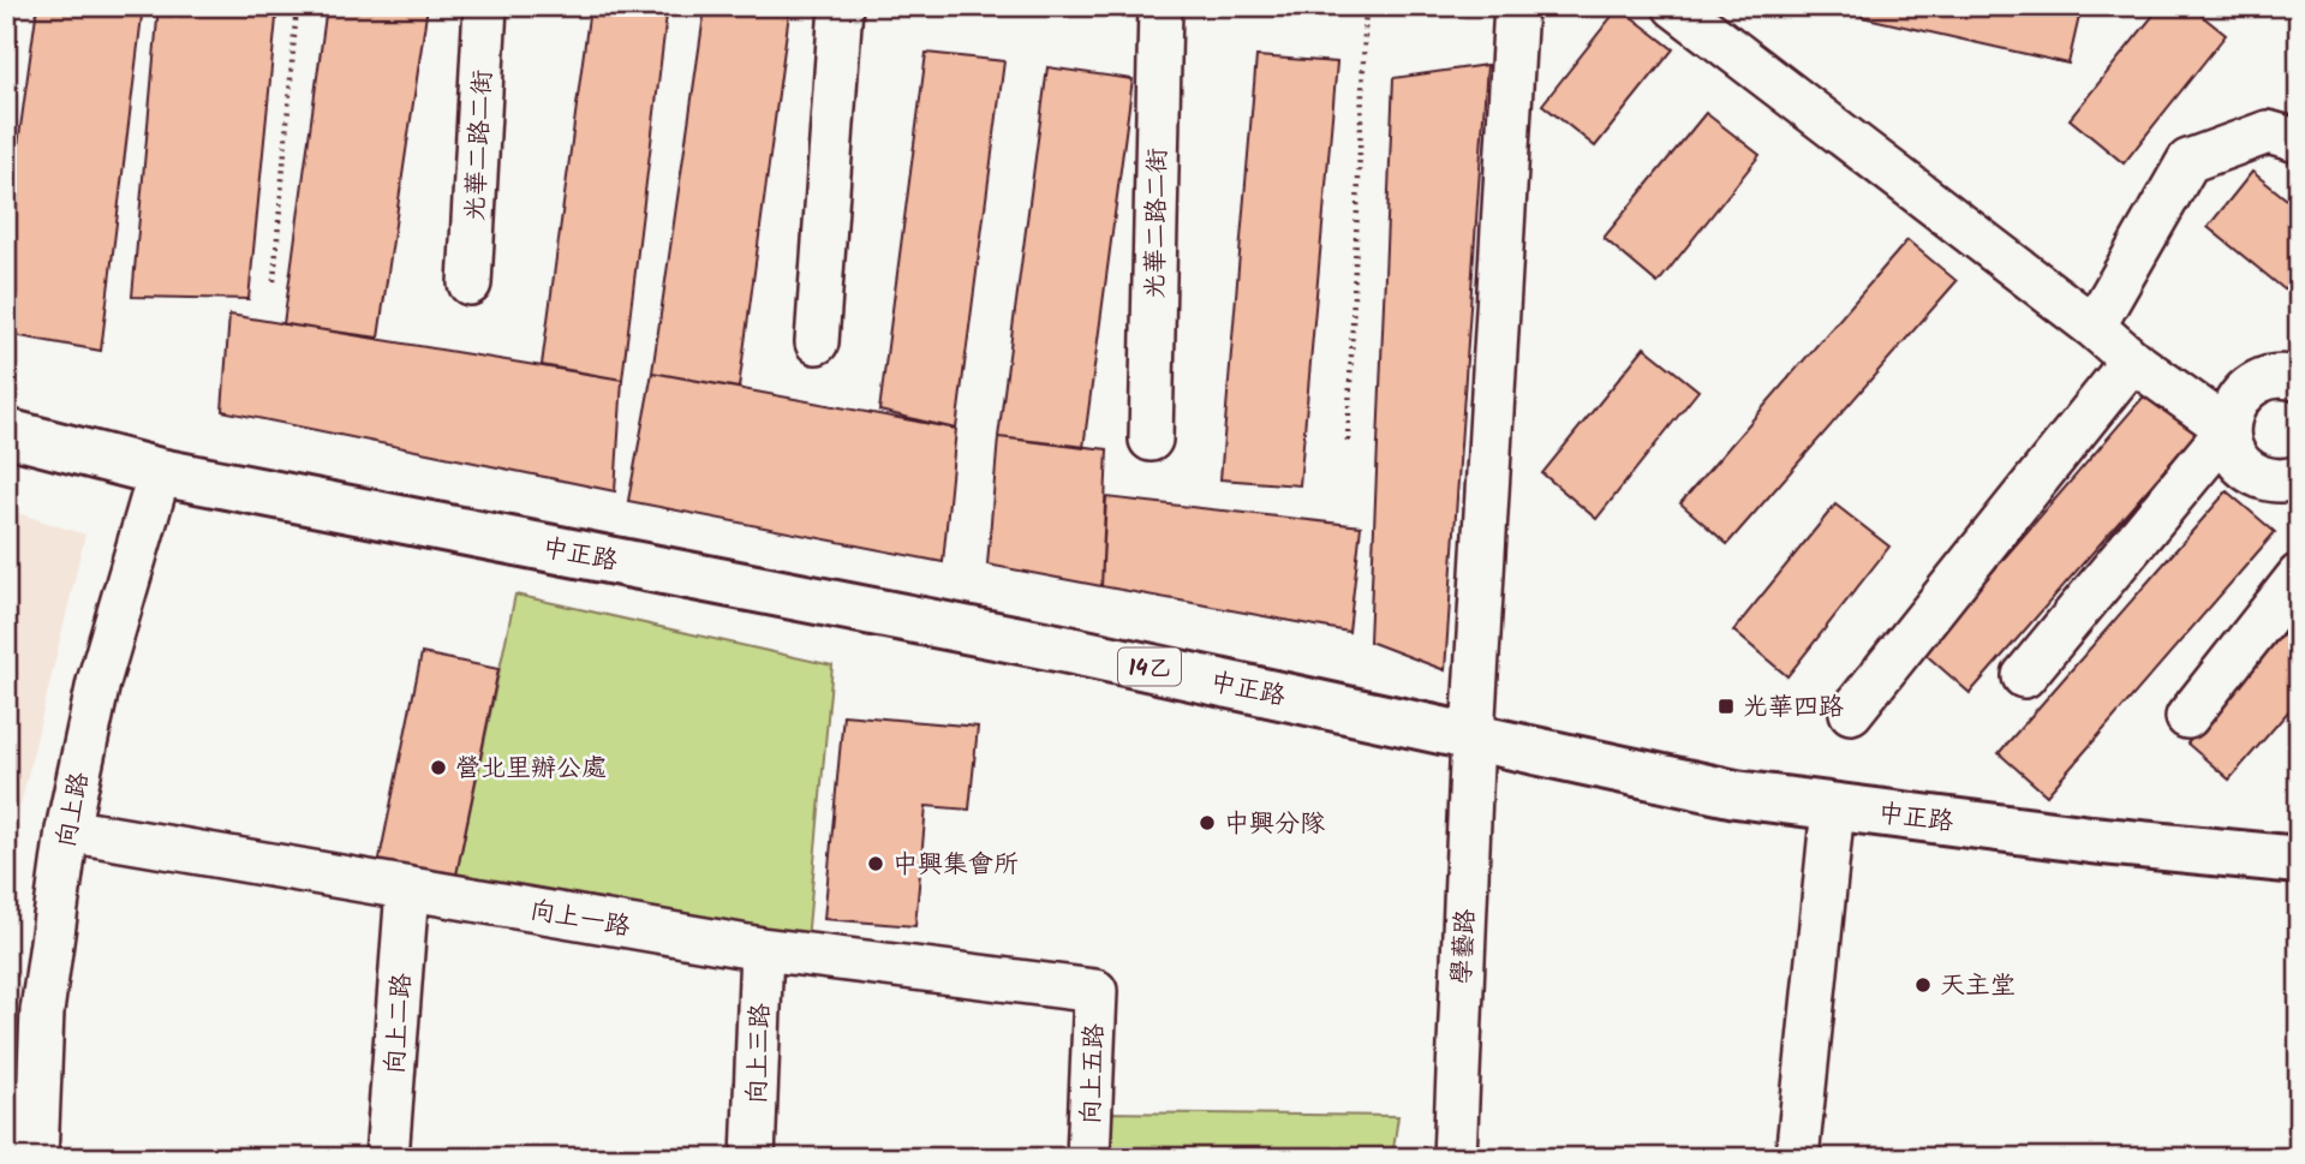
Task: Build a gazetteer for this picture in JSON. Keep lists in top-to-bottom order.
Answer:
{
  "streets": {
    "main road": ["中正路", "14乙"],
    "street": [
      "光華二路二街",
      "向上路",
      "向上一路",
      "學藝路",
      "向上二路",
      "向上三路",
      "向上五路"
    ]
  },
  "crossings": [
    ["中正路", "向上路"],
    ["中正路", "學藝路"],
    ["向上路", "向上一路"],
    ["向上一路", "向上二路"],
    ["向上一路", "向上三路"],
    ["向上一路", "向上五路"]
  ],
  "places": {
    "transit": ["光華四路"],
    "other": [
      "營北里辦公處",
      "中興分隊",
      "中興集會所",
      "天主堂"
    ]
  }
}
